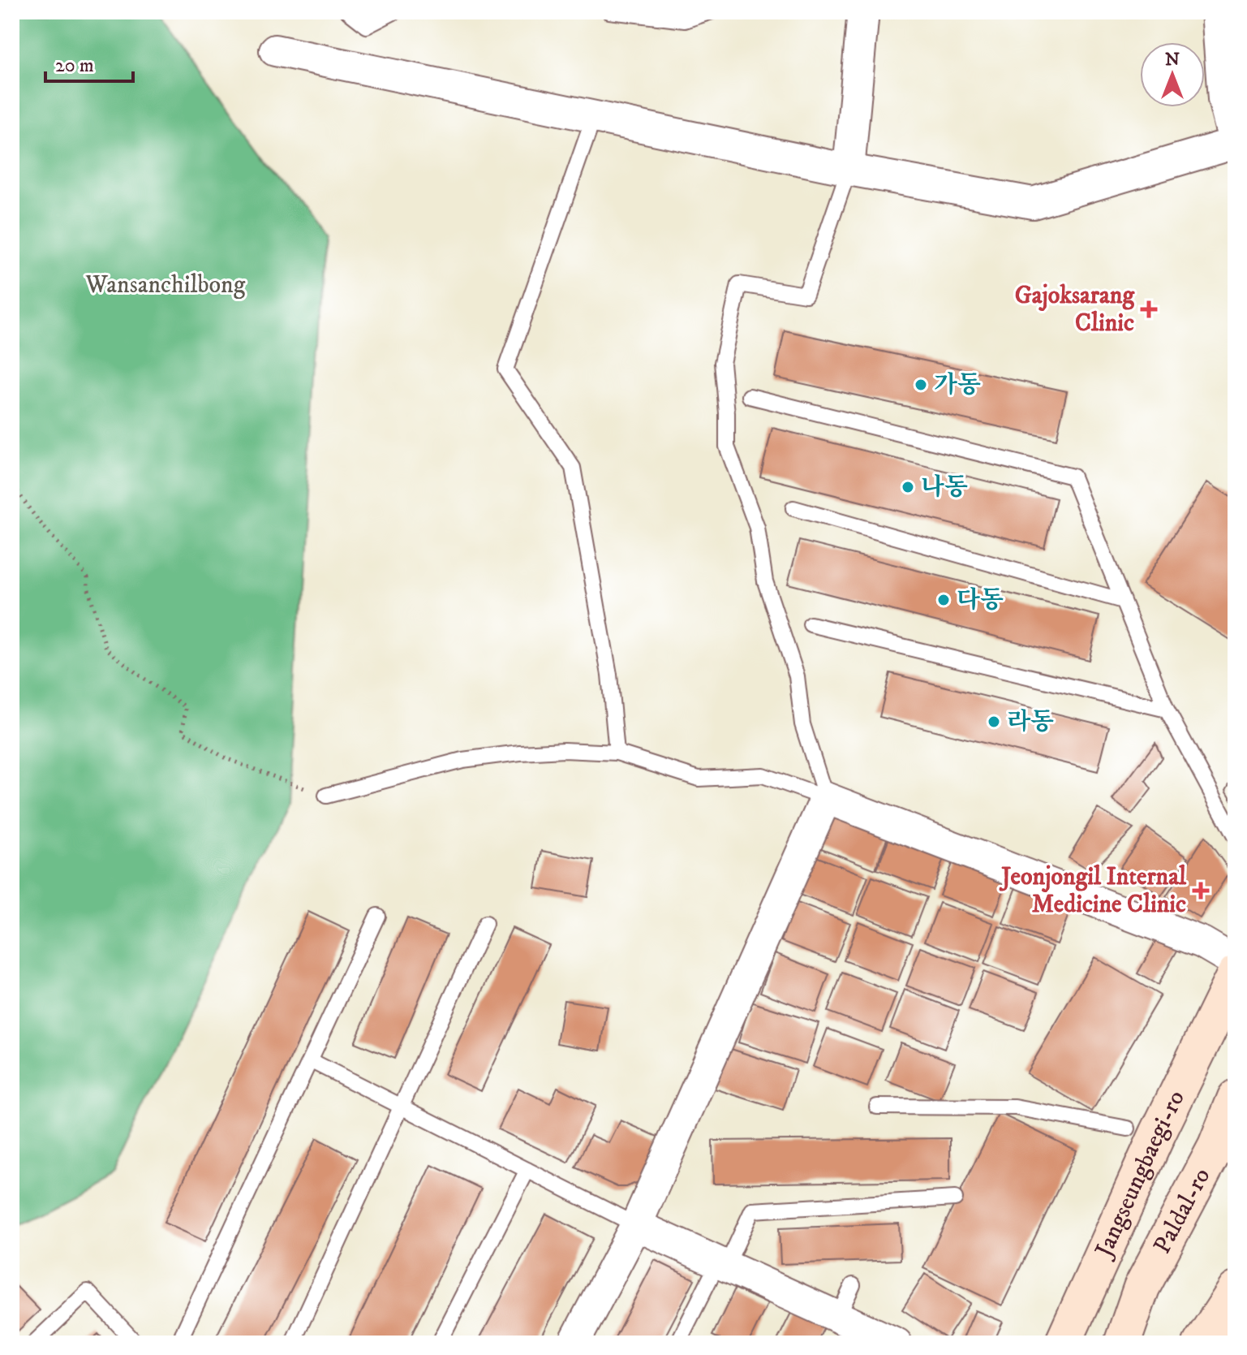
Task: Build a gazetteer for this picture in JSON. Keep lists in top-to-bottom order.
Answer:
{
  "streets": {
    "street": ["Jangseungbaegi-ro", "Paldal-ro"]
  },
  "parks": ["Wansanchilbong"],
  "places": {
    "health": ["Gajoksarang Clinic", "Jeonjongil Internal Medicine Clinic"],
    "other": [
      "가동",
      "나동",
      "다동",
      "라동"
    ]
  },
  "scale_bar": "20 m",
  "north": "top"
}
